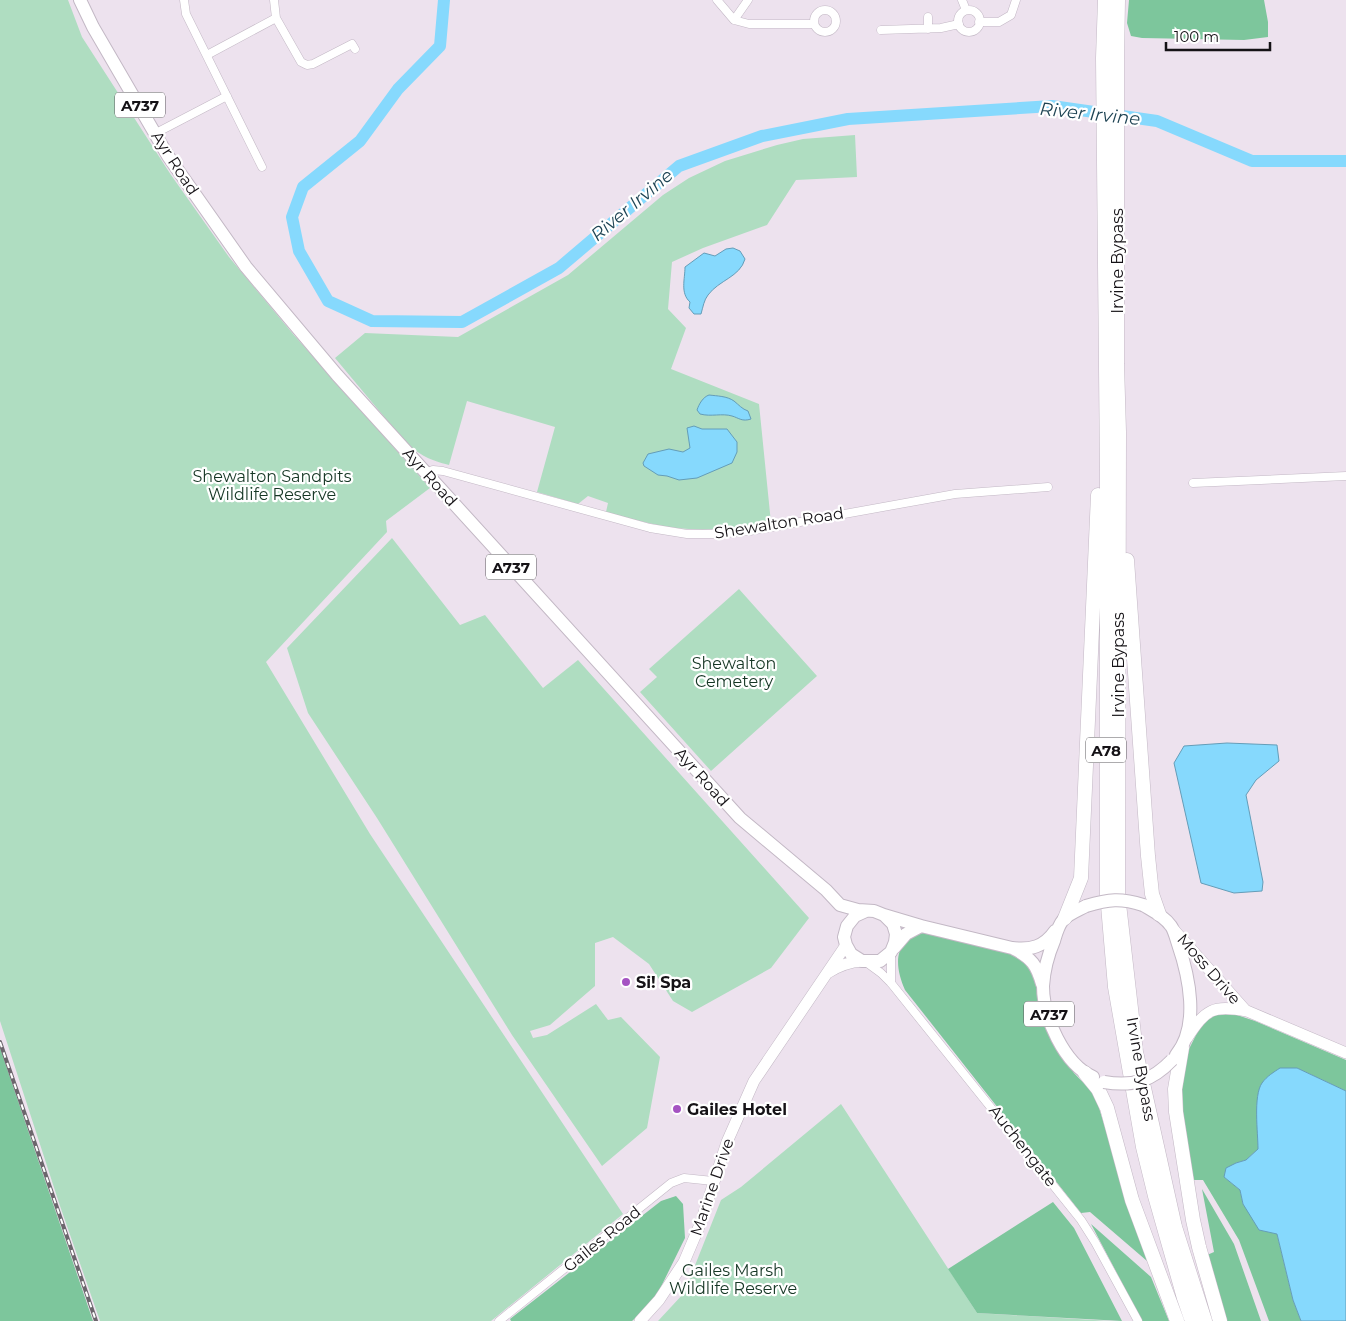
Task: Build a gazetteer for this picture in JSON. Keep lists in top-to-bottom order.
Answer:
{
  "streets": {
    "highway": ["Irvine Bypass", "A78"],
    "main road": ["A737", "Ayr Road"],
    "street": [
      "Shewalton Road",
      "Moss Drive",
      "Auchengate",
      "Marine Drive",
      "Gailes Road"
    ]
  },
  "crossings": [
    ["A737", "Ayr Road"],
    ["A737", "Moss Drive"],
    ["A737", "Auchengate"],
    ["A737", "Marine Drive"],
    ["Ayr Road", "Shewalton Road"],
    ["Auchengate", "Marine Drive"],
    ["Marine Drive", "Gailes Road"]
  ],
  "water": ["River Irvine"],
  "parks": ["Shewalton Sandpits Wildlife Reserve", "Shewalton Cemetery", "Gailes Marsh Wildlife Reserve"],
  "places": ["Si! Spa", "Gailes Hotel"],
  "scale_bar": "100 m"
}
